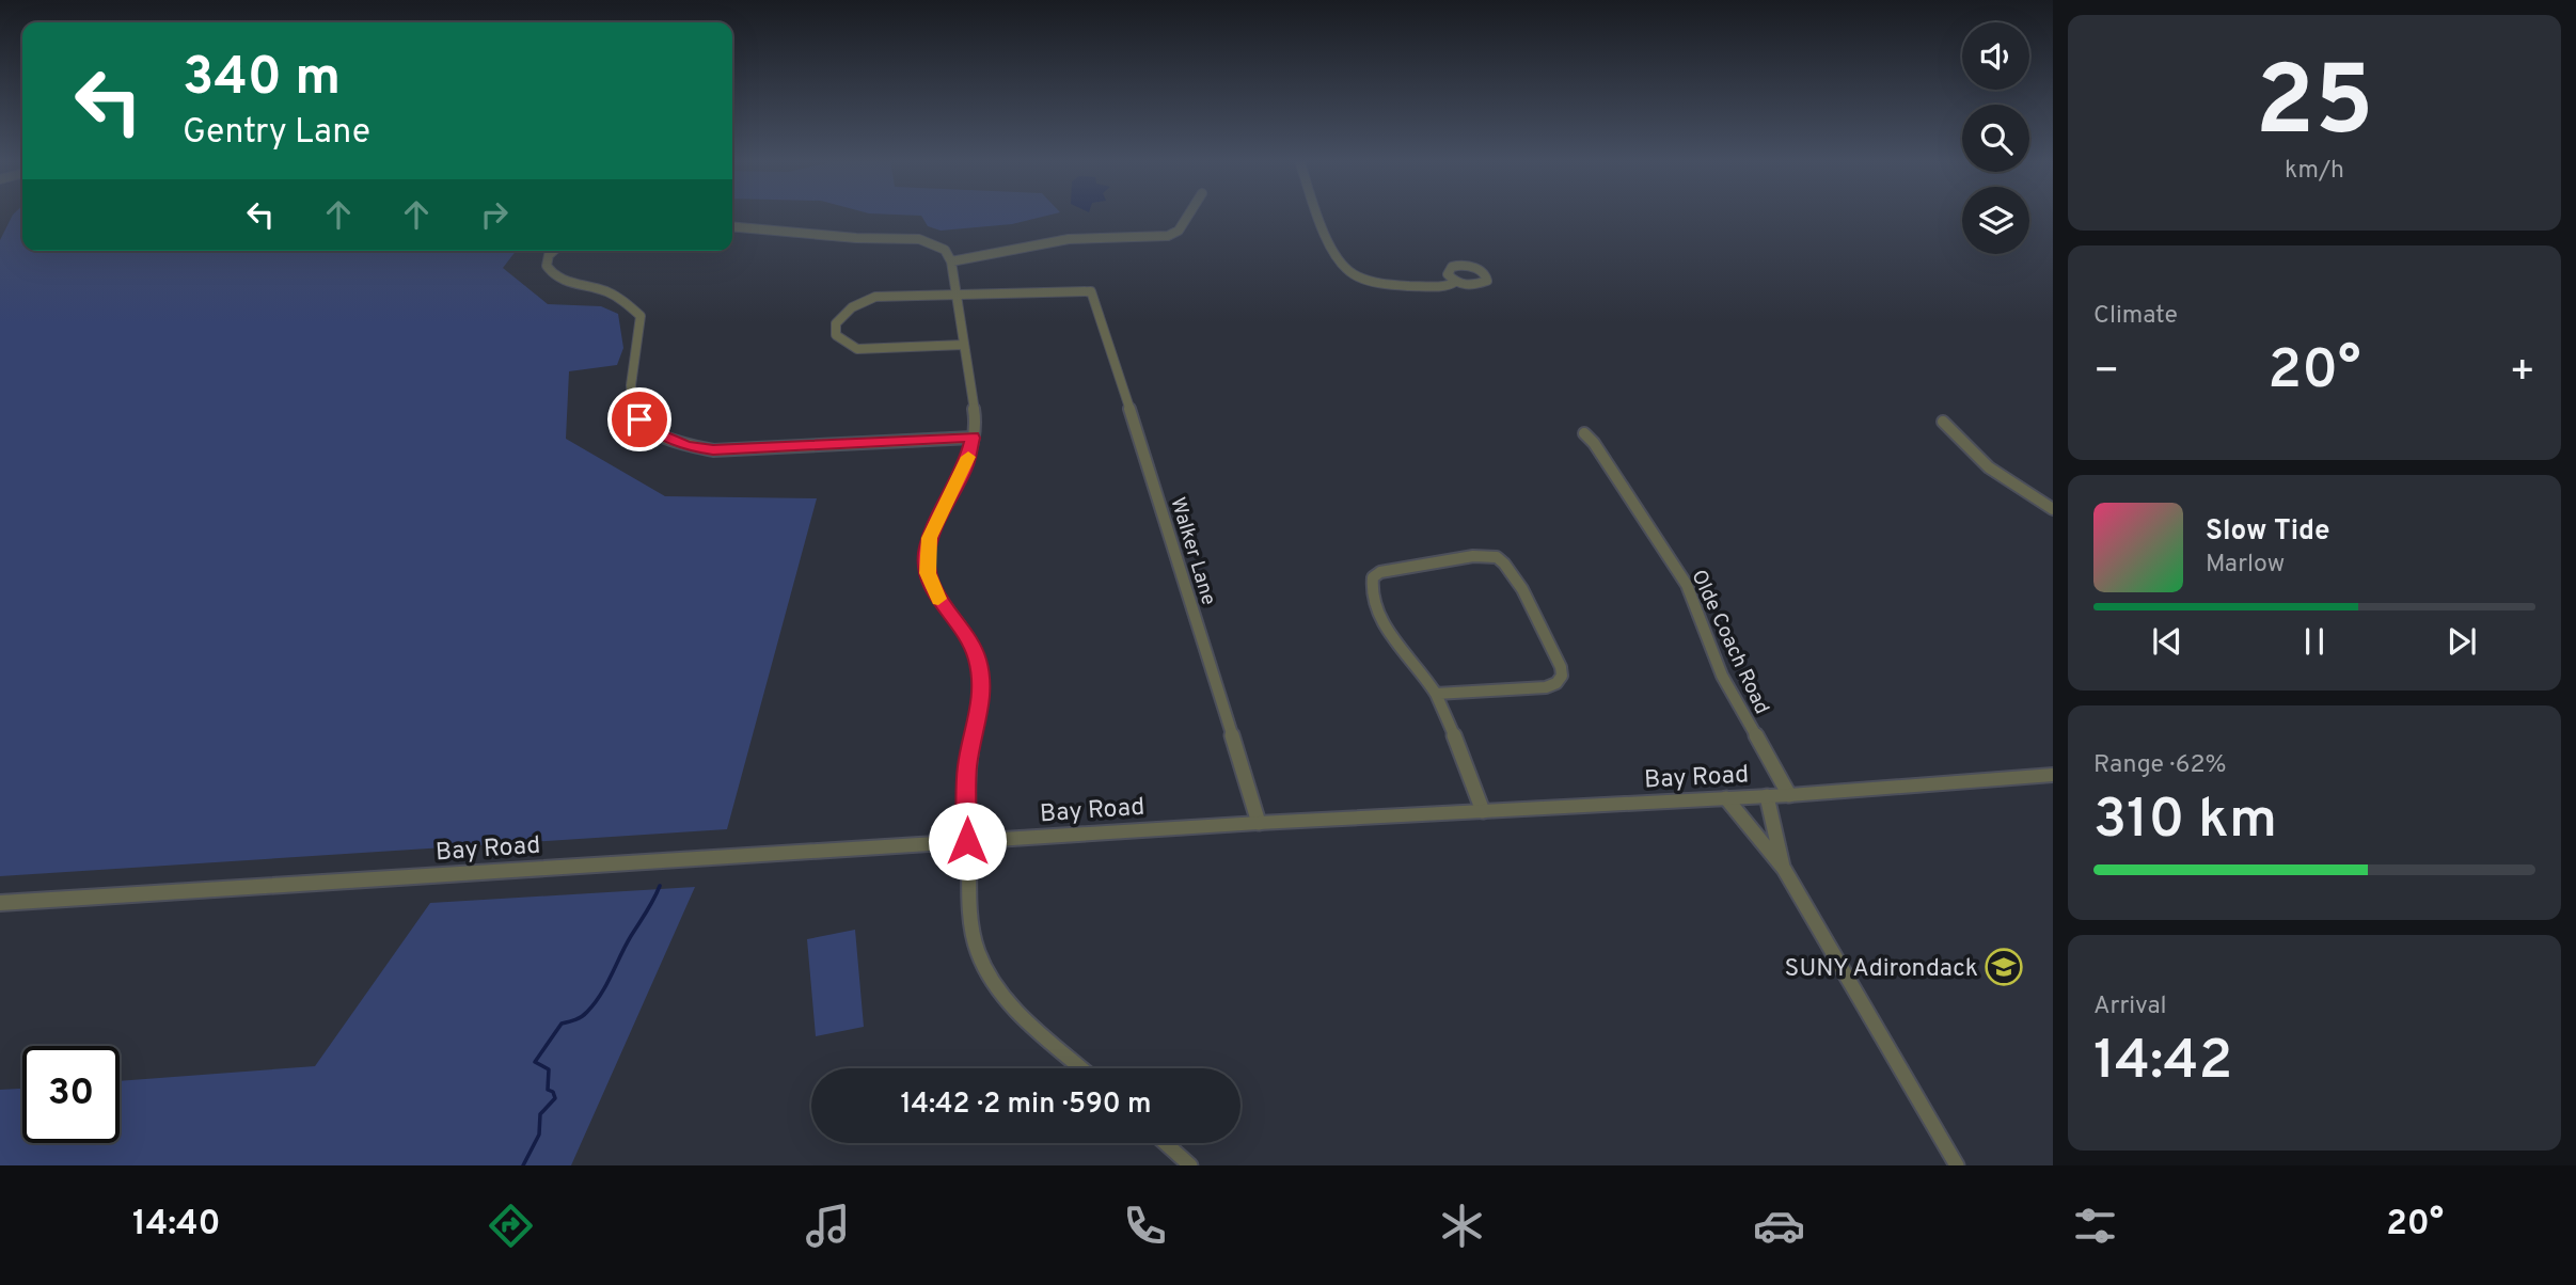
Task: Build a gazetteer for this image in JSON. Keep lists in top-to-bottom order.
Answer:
{
  "streets": {
    "street": ["Walker Lane", "Olde Coach Road", "Bay Road"]
  },
  "crossings": [
    ["Walker Lane", "Bay Road"],
    ["Olde Coach Road", "Bay Road"]
  ],
  "places": {
    "school or university": ["SUNY Adirondack"]
  },
  "page": {
    "tile": [
      ["25", "km/h"],
      "Climate",
      ["Range · 62%", "310 km"],
      ["Arrival", "14:42"]
    ],
    "turn": ["340 m", "Gentry Lane"],
    "heat": ["−", "20°", "+"],
    "song": ["Slow Tide", "Marlow"],
    "limit": "30",
    "trip": "14:42 · 2 min · 590 m",
    "tabs": ["14:40", "20°"]
  }
}
